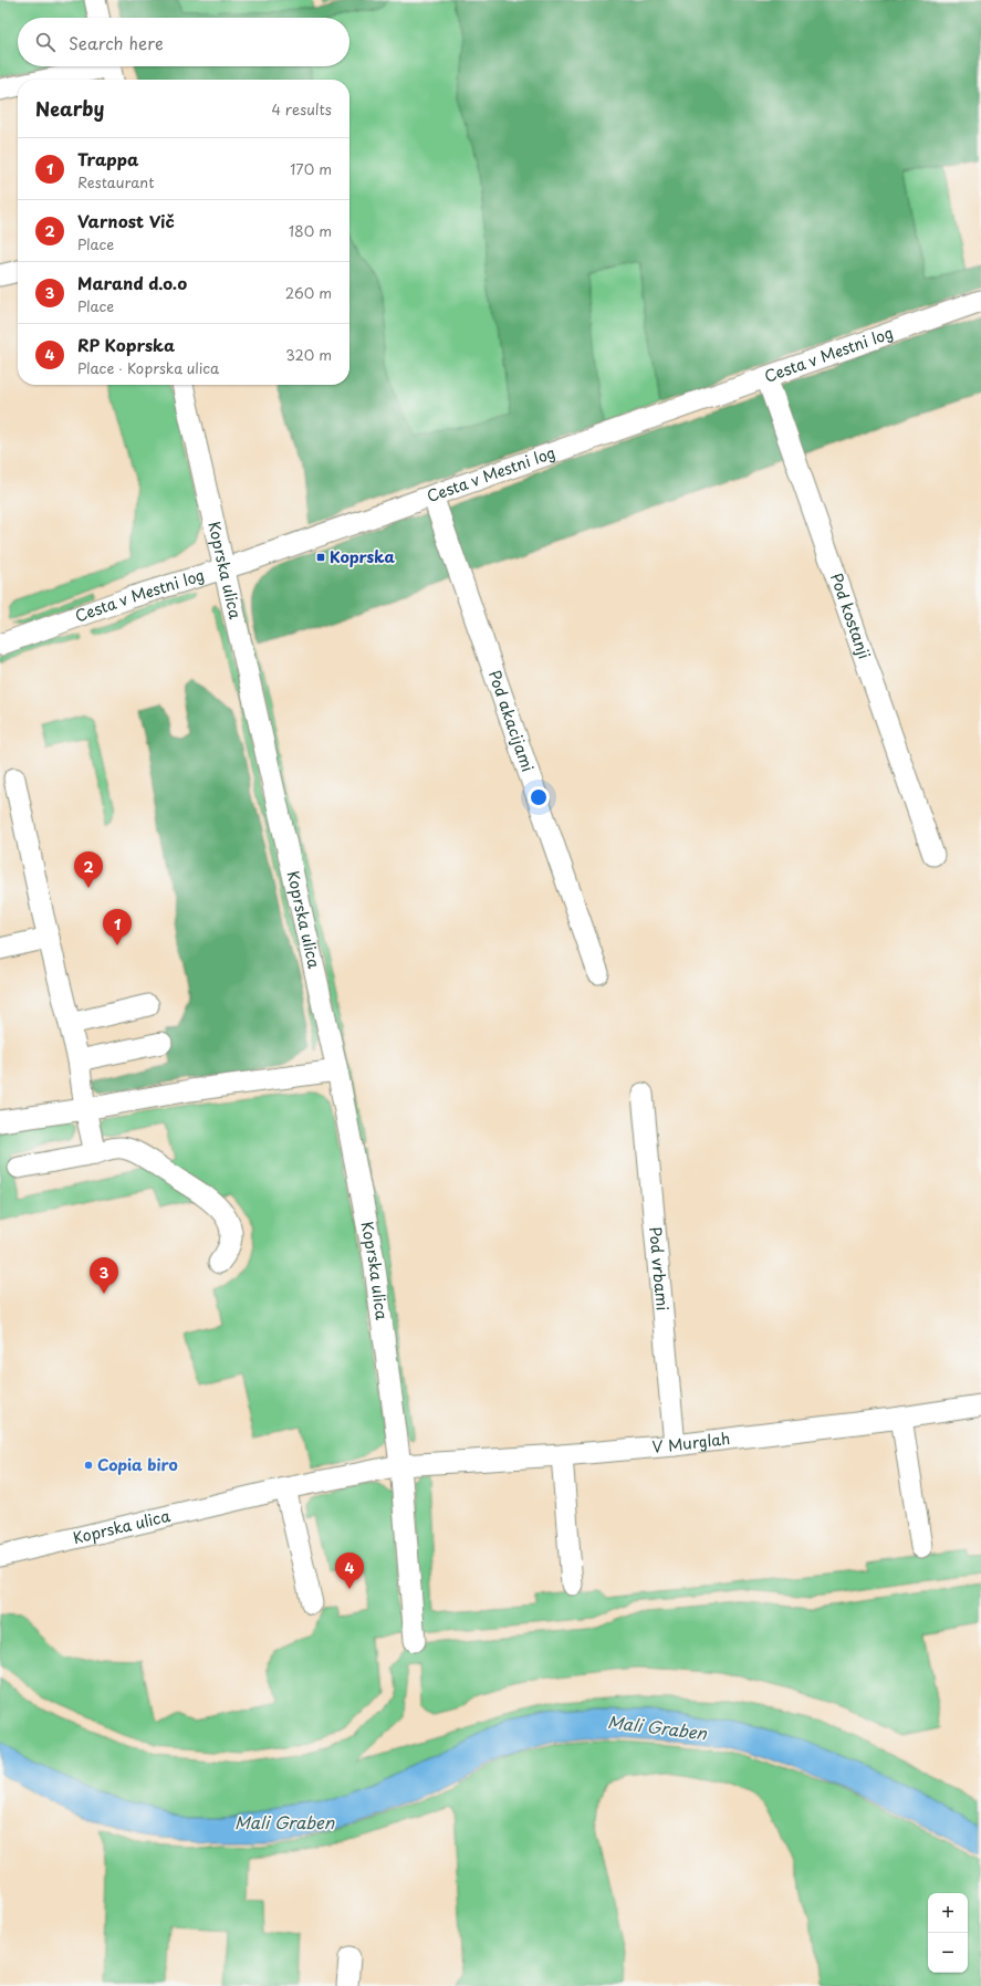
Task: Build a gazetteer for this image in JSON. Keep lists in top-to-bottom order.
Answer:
{
  "streets": {
    "street": [
      "Cesta v Mestni log",
      "Koprska ulica",
      "Pod kostanji",
      "Pod akacijami",
      "Pod vrbami",
      "V Murglah"
    ]
  },
  "crossings": [
    ["Cesta v Mestni log", "Koprska ulica"],
    ["Cesta v Mestni log", "Pod kostanji"],
    ["Cesta v Mestni log", "Pod akacijami"],
    ["Koprska ulica", "V Murglah"],
    ["Pod vrbami", "V Murglah"]
  ],
  "water": ["Mali Graben"],
  "places": {
    "transit": ["Koprska"],
    "other": ["Copia biro"]
  },
  "page": {
    "search": "Search here",
    "heading": ["Nearby", "4 results"],
    "list": [
      {
        "mark": "1",
        "name": "Trappa",
        "note": "Restaurant",
        "value": "170 m"
      },
      {
        "mark": "2",
        "name": "Varnost Vič",
        "note": "Place",
        "value": "180 m"
      },
      {
        "mark": "3",
        "name": "Marand d.o.o",
        "note": "Place",
        "value": "260 m"
      },
      {
        "mark": "4",
        "name": "RP Koprska",
        "note": "Place · Koprska ulica",
        "value": "320 m"
      }
    ],
    "pins": [
      "2",
      "1",
      "3",
      "4"
    ],
    "map_buttons": ["+", "−"]
  }
}
